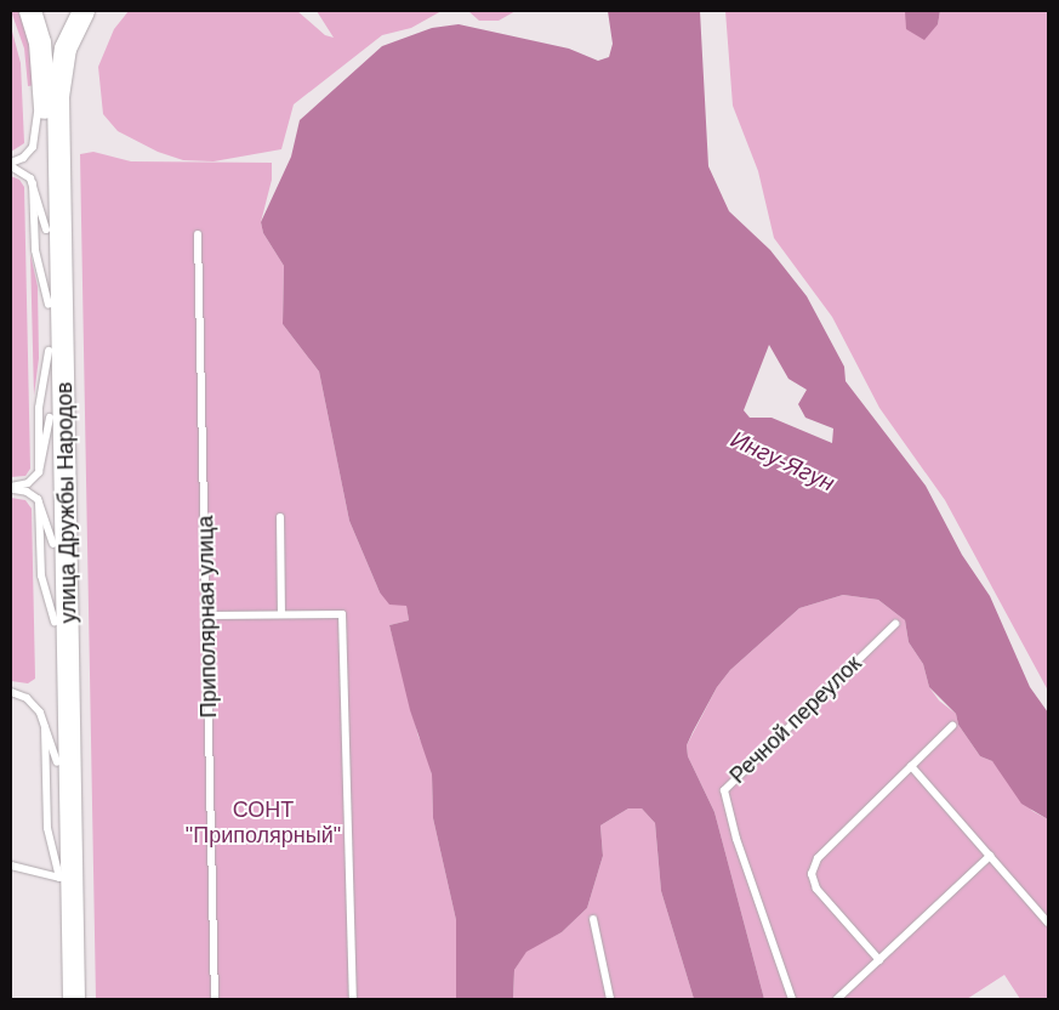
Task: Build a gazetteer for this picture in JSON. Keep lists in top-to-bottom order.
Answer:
{
  "streets": {
    "main road": ["улица Дружбы Народов"],
    "lane": ["Приполярная улица", "Речной переулок"]
  },
  "water": ["Ингу-Ягун"],
  "parks": ["СОНТ \"Приполярный\""]
}
